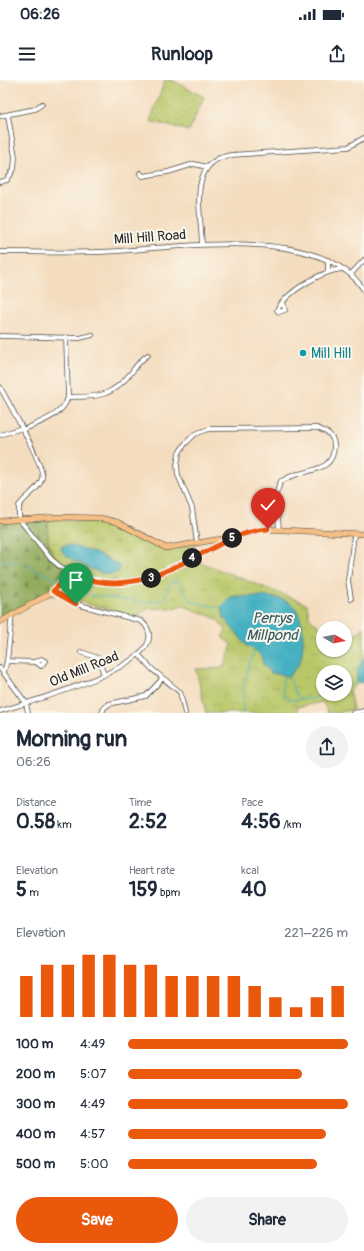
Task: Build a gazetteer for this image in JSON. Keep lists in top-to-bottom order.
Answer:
{
  "streets": {
    "street": ["Mill Hill Road", "Old Mill Road"]
  },
  "water": ["Perrys Millpond"],
  "places": ["Mill Hill"],
  "north": "right",
  "page": {
    "status": "06:26",
    "header": "Runloop",
    "pins": ["5", "4", "3"],
    "heading": ["Morning run", "06:26"],
    "stats": [
      ["Distance", "0.58 km"],
      ["Time", "2:52"],
      ["Pace", "4:56 /km"],
      ["Elevation", "5 m"],
      ["Heart rate", "159 bpm"],
      ["kcal", "40"]
    ],
    "chart": ["Elevation", "221–226 m"],
    "list": [
      {
        "name": "100 m",
        "note": "4:49"
      },
      {
        "name": "200 m",
        "note": "5:07"
      },
      {
        "name": "300 m",
        "note": "4:49"
      },
      {
        "name": "400 m",
        "note": "4:57"
      },
      {
        "name": "500 m",
        "note": "5:00"
      }
    ],
    "buttons": ["Save", "Share"]
  }
}
